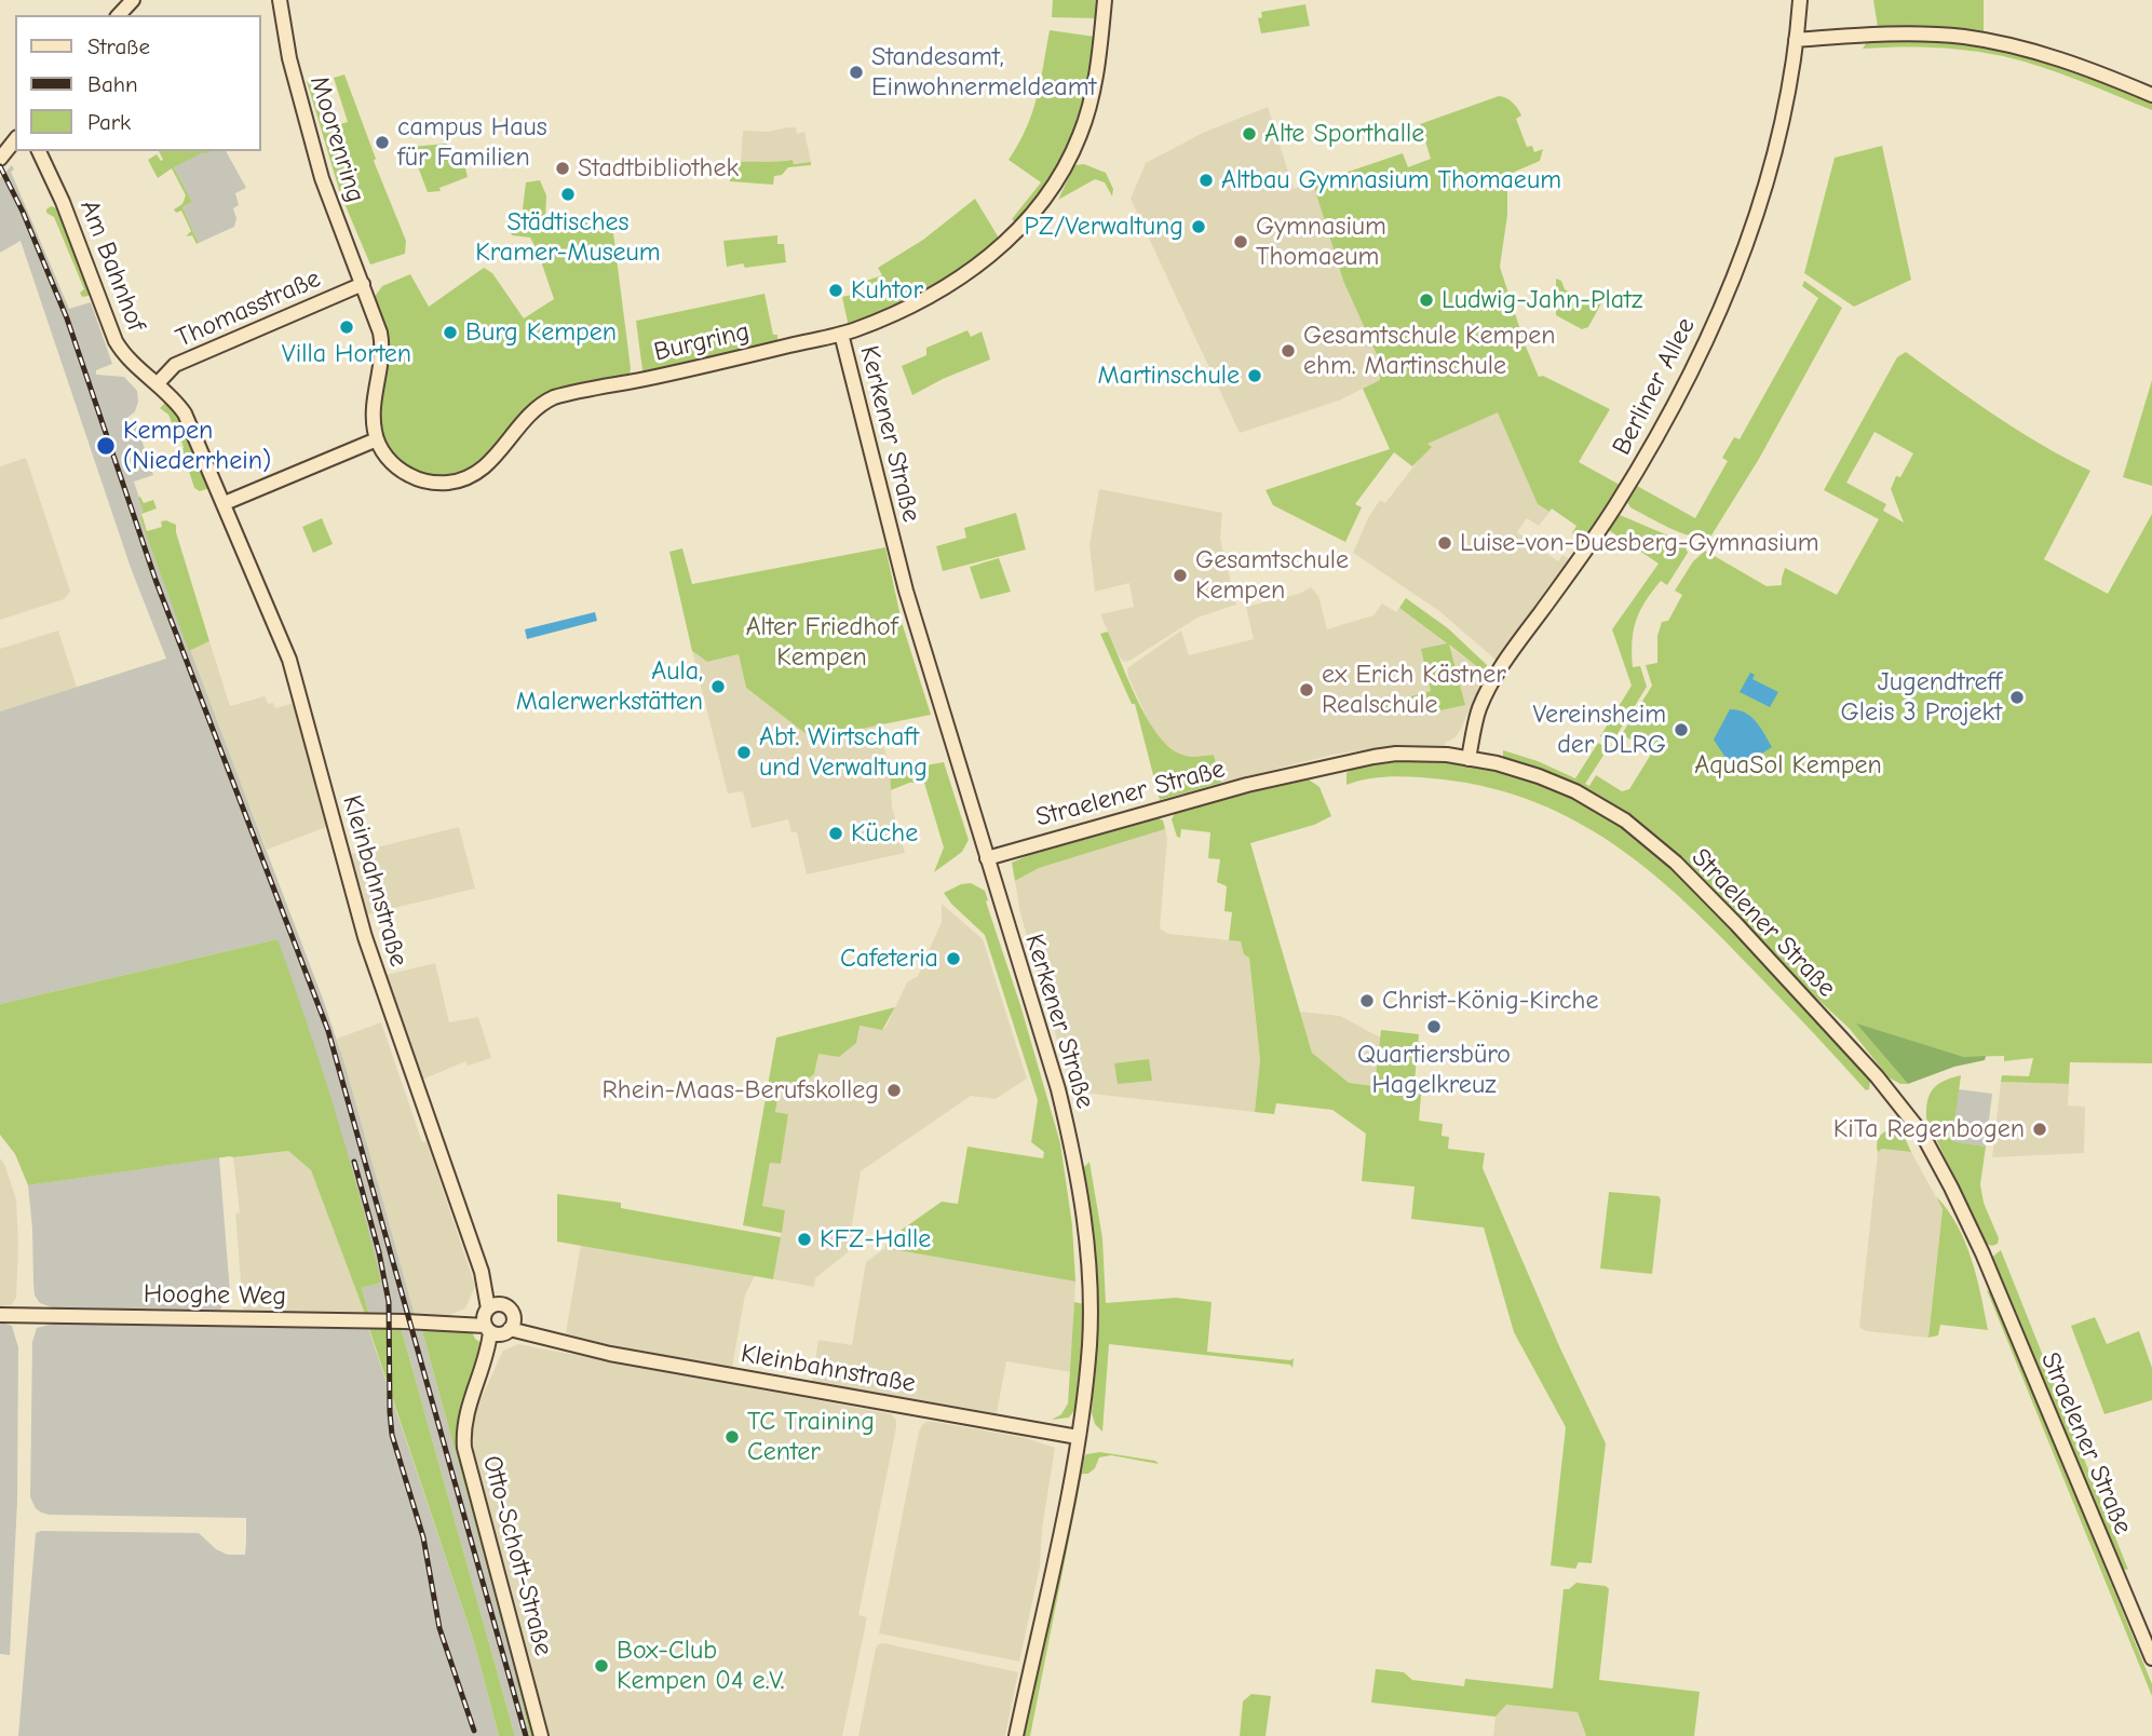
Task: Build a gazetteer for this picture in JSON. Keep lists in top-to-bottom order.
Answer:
{
  "streets": {
    "street": [
      "Moorenring",
      "Am Bahnhof",
      "Thomasstraße",
      "Burgring",
      "Berliner Allee",
      "Kerkener Straße",
      "Straelener Straße",
      "Kleinbahnstraße",
      "Hooghe Weg",
      "Otto-Schott-Straße"
    ]
  },
  "crossings": [
    ["Moorenring", "Thomasstraße"],
    ["Am Bahnhof", "Thomasstraße"],
    ["Am Bahnhof", "Kleinbahnstraße"],
    ["Burgring", "Kerkener Straße"],
    ["Berliner Allee", "Straelener Straße"],
    ["Kerkener Straße", "Straelener Straße"],
    ["Kerkener Straße", "Kleinbahnstraße"],
    ["Kleinbahnstraße", "Hooghe Weg"],
    ["Kleinbahnstraße", "Otto-Schott-Straße"],
    ["Hooghe Weg", "Otto-Schott-Straße"]
  ],
  "parks": ["Alter Friedhof Kempen", "AquaSol Kempen"],
  "places": [
    "Standesamt, Einwohnermeldeamt",
    "Alte Sporthalle",
    "campus Haus für Familien",
    "Stadtbibliothek",
    "Altbau Gymnasium Thomaeum",
    "Städtisches Kramer-Museum",
    "PZ/Verwaltung",
    "Gymnasium Thomaeum",
    "Kuhtor",
    "Ludwig-Jahn-Platz",
    "Villa Horten",
    "Burg Kempen",
    "Gesamtschule Kempen ehm. Martinschule",
    "Martinschule",
    "Kempen (Niederrhein)",
    "Luise-von-Duesberg-Gymnasium",
    "Gesamtschule Kempen",
    "Aula, Malerwerkstätten",
    "ex Erich Kästner Realschule",
    "Jugendtreff Gleis 3 Projekt",
    "Vereinsheim der DLRG",
    "Abt. Wirtschaft und Verwaltung",
    "Küche",
    "Cafeteria",
    "Christ-König-Kirche",
    "Quartiersbüro Hagelkreuz",
    "Rhein-Maas-Berufskolleg",
    "KiTa Regenbogen",
    "KFZ-Halle",
    "TC Training Center",
    "Box-Club Kempen 04 e.V."
  ],
  "legend": ["Straße", "Bahn", "Park"]
}
